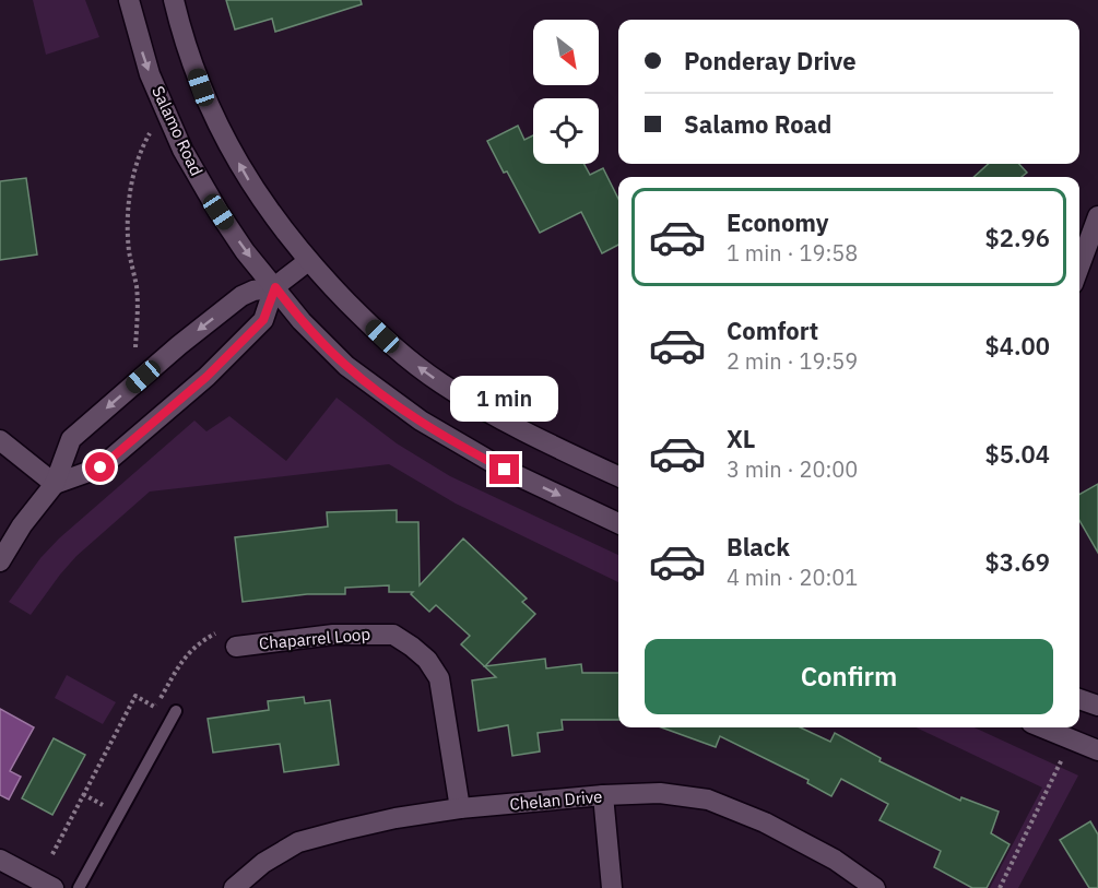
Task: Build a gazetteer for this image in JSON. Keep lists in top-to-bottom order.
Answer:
{
  "streets": {
    "street": ["Salamo Road", "Chaparrel Loop", "Chelan Drive"]
  },
  "crossings": [
    ["Chaparrel Loop", "Chelan Drive"]
  ],
  "north": "bottom right",
  "page": {
    "banner": ["Ponderay Drive", "Salamo Road"],
    "list": [
      {
        "name": "Economy",
        "note": "1 min · 19:58",
        "value": "$2.96"
      },
      {
        "name": "Comfort",
        "note": "2 min · 19:59",
        "value": "$4.00"
      },
      {
        "name": "XL",
        "note": "3 min · 20:00",
        "value": "$5.04"
      },
      {
        "name": "Black",
        "note": "4 min · 20:01",
        "value": "$3.69"
      }
    ],
    "bubble": "1 min",
    "buttons": "Confirm"
  }
}
